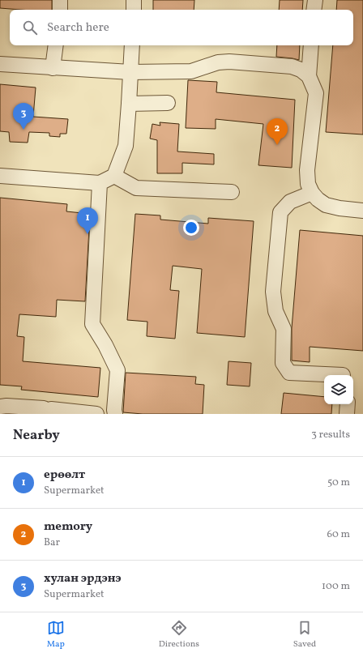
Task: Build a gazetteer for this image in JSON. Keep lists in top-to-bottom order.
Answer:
{
  "page": {
    "search": "Search here",
    "pins": ["3", "2", "1"],
    "heading": ["Nearby", "3 results"],
    "list": [
      {
        "mark": "1",
        "name": "ерөөлт",
        "note": "Supermarket",
        "value": "50 m"
      },
      {
        "mark": "2",
        "name": "memory",
        "note": "Bar",
        "value": "60 m"
      },
      {
        "mark": "3",
        "name": "хулан эрдэнэ",
        "note": "Supermarket",
        "value": "100 m"
      }
    ],
    "nav": ["Map", "Directions", "Saved"]
  }
}
